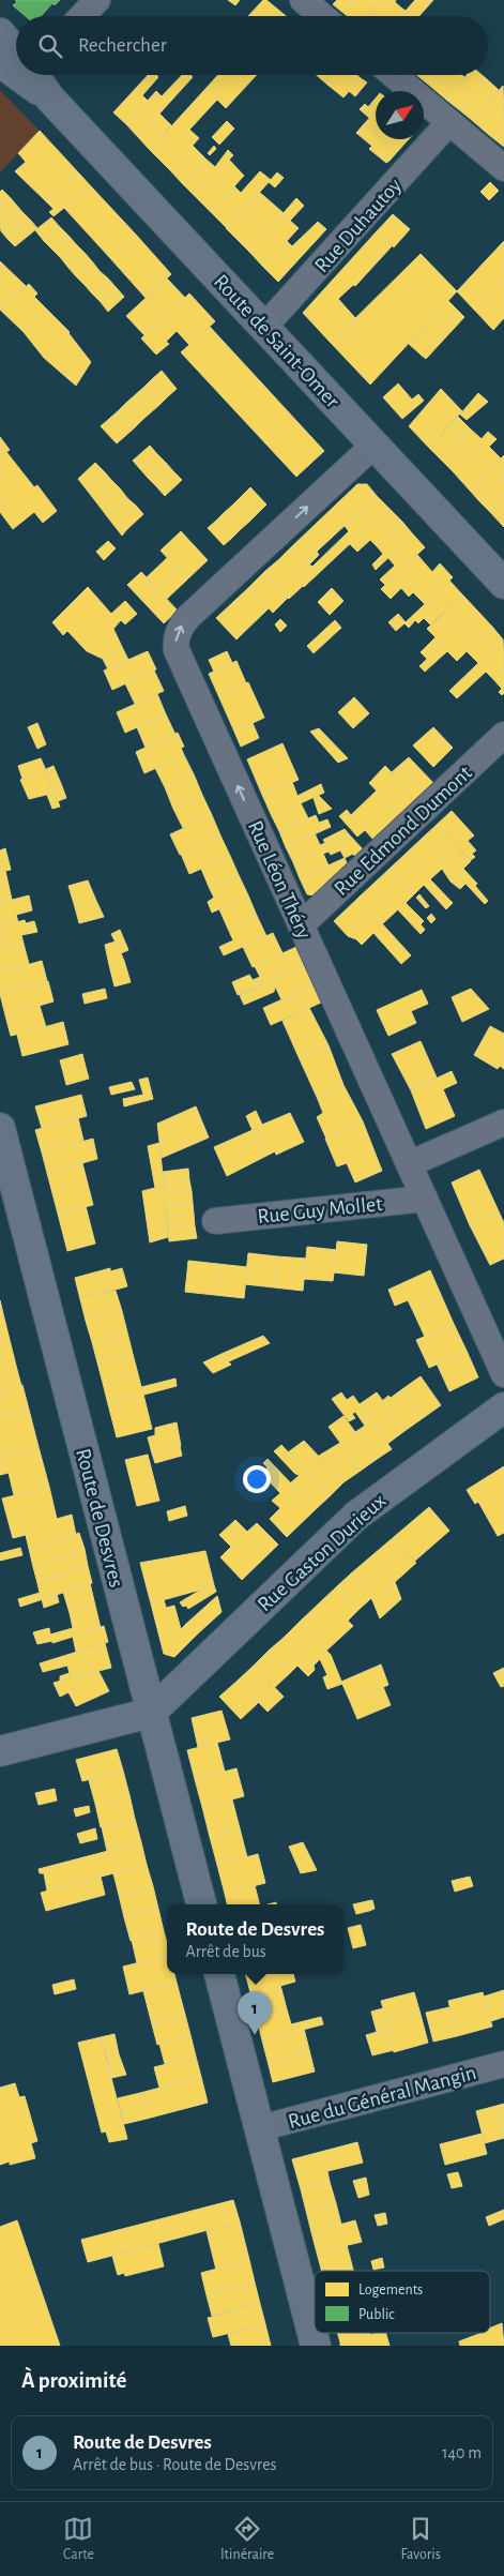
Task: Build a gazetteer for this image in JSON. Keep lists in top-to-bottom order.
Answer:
{
  "streets": {
    "main road": ["Route de Saint-Omer", "Route de Desvres", "Rue Gaston Durieux"],
    "street": [
      "Rue Duhautoy",
      "Rue Edmond Dumont",
      "Rue Léon Théry",
      "Rue Guy Mollet",
      "Rue du Général Mangin"
    ]
  },
  "crossings": [
    ["Rue Duhautoy", "Route de Saint-Omer"],
    ["Route de Saint-Omer", "Rue Léon Théry"],
    ["Rue Edmond Dumont", "Rue Léon Théry"],
    ["Rue Léon Théry", "Rue Guy Mollet"],
    ["Route de Desvres", "Rue Gaston Durieux"]
  ],
  "one_way": ["Rue Léon Théry"],
  "legend": ["Logements", "Public"],
  "north": "top right",
  "page": {
    "search": "Rechercher",
    "popup": ["Route de Desvres", "Arrêt de bus"],
    "pins": "1",
    "heading": "À proximité",
    "list": [
      {
        "mark": "1",
        "name": "Route de Desvres",
        "note": "Arrêt de bus · Route de Desvres",
        "value": "140 m"
      }
    ],
    "nav": ["Carte", "Itinéraire", "Favoris"]
  }
}
